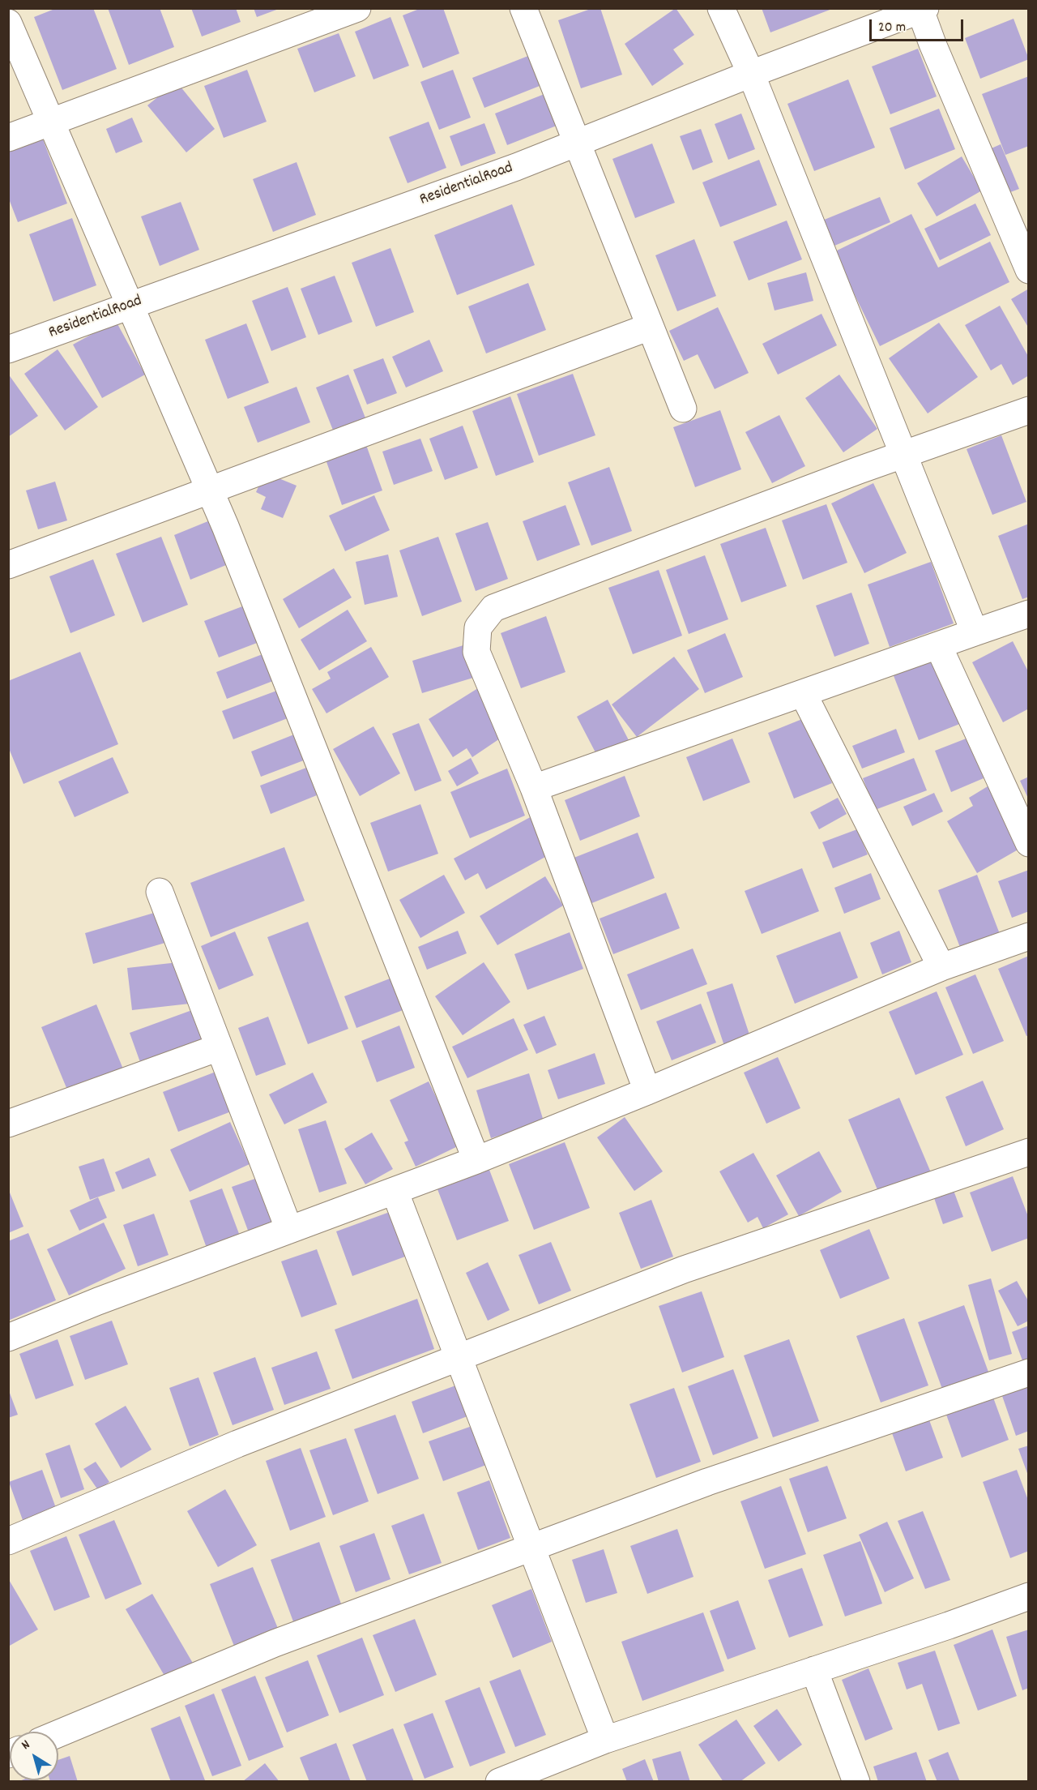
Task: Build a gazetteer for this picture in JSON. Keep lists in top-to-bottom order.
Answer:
{
  "streets": {
    "street": ["ResidentialRoad"]
  },
  "scale_bar": "20 m",
  "north": "top left"
}
